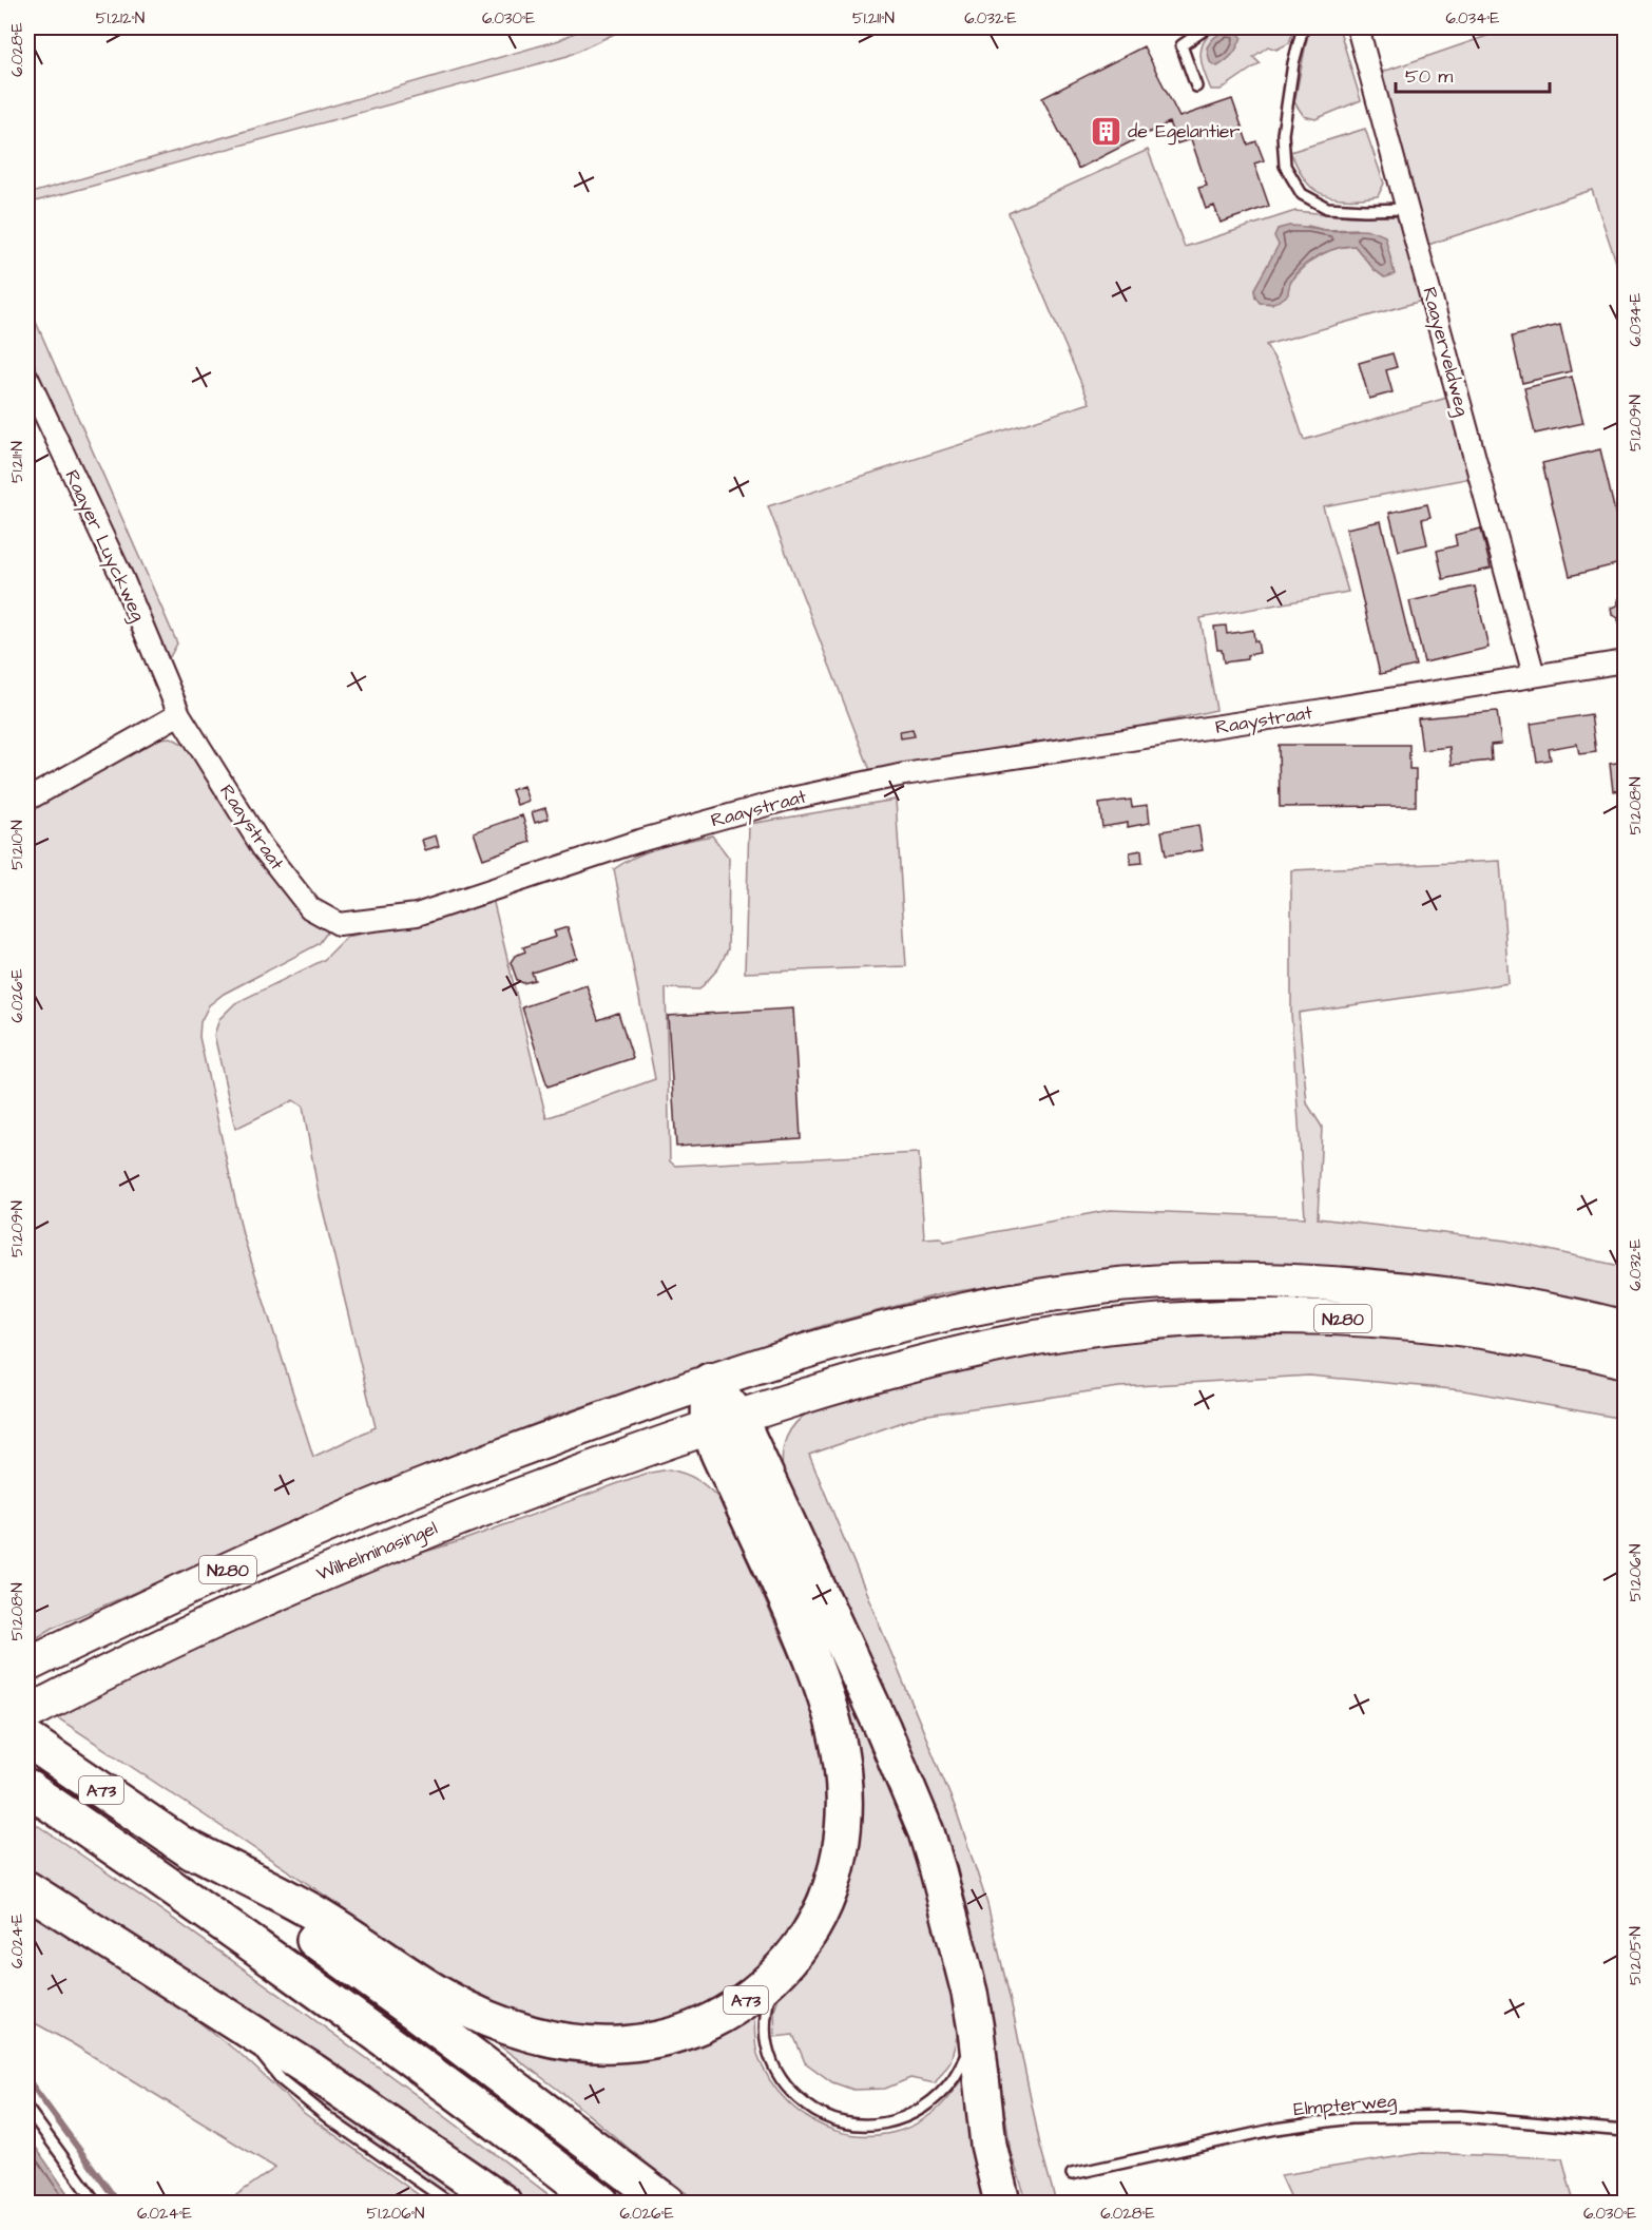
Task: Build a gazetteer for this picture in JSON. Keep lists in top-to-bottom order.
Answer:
{
  "streets": {
    "highway": ["N280", "Wilhelminasingel", "A73"],
    "street": ["Raayerveldweg", "Raayer Luyckweg", "Raaystraat"],
    "lane": ["Elmpterweg"]
  },
  "crossings": [
    ["Raayerveldweg", "Raaystraat"],
    ["Raayer Luyckweg", "Raaystraat"],
    ["N280", "Wilhelminasingel"],
    ["N280", "A73"],
    ["Wilhelminasingel", "A73"]
  ],
  "places": {
    "building": ["de Egelantier"]
  },
  "scale_bar": "50 m",
  "coordinates": [
    "51.212°N",
    "6.030°E",
    "51.211°N",
    "6.032°E",
    "6.034°E",
    "6.028°E",
    "51.209°N",
    "51.208°N",
    "51.210°N",
    "6.026°E",
    "51.206°N",
    "6.024°E",
    "51.205°N"
  ]
}
